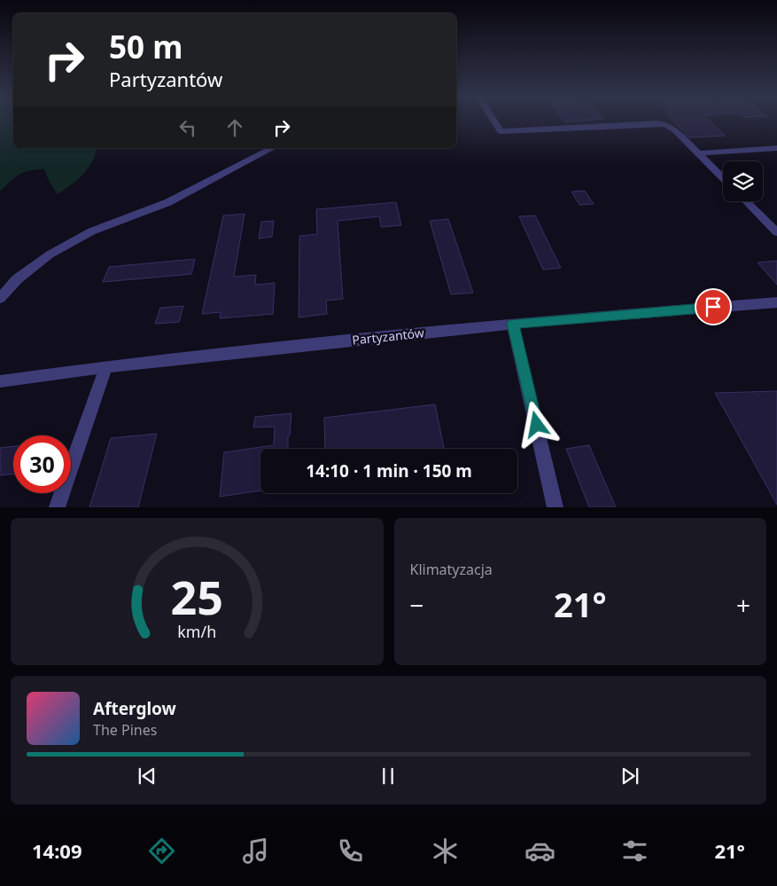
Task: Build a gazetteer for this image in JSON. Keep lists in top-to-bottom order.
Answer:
{
  "streets": {
    "street": ["Partyzantów"]
  },
  "page": {
    "turn": ["50 m", "Partyzantów"],
    "limit": "30",
    "trip": "14:10 · 1 min · 150 m",
    "tile": "Klimatyzacja",
    "heat": ["−", "21°", "+"],
    "song": ["Afterglow", "The Pines"],
    "tabs": ["14:09", "21°"],
    "gauge": ["25", "km/h"]
  }
}
